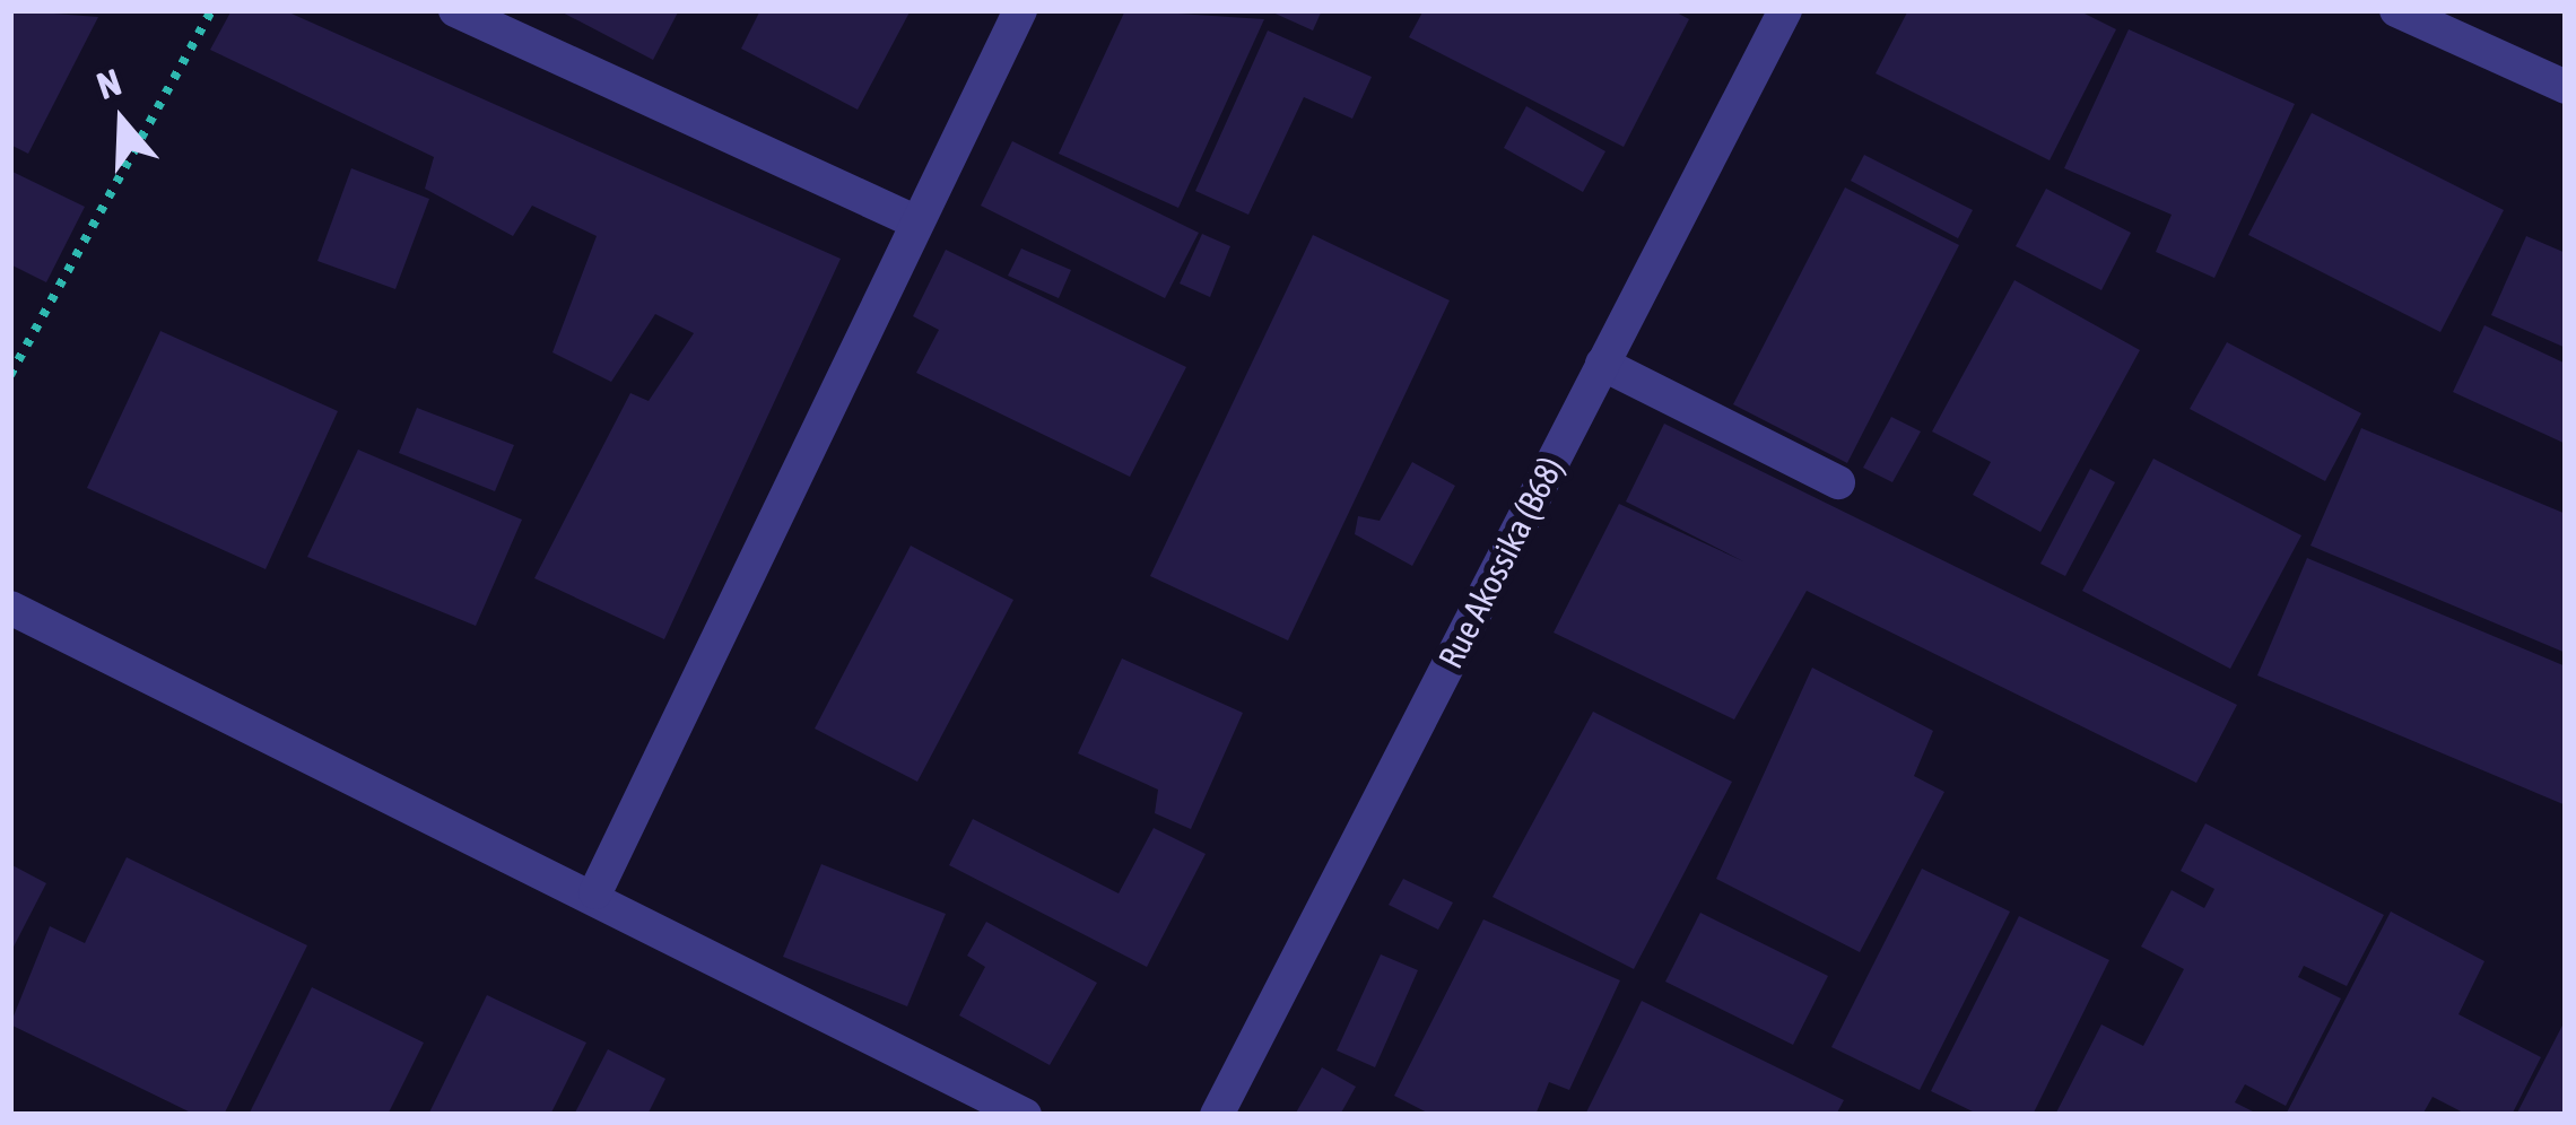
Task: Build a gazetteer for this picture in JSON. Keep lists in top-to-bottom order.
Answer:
{
  "streets": {
    "street": ["Rue Akossika (B68)"]
  },
  "north": "top"
}
